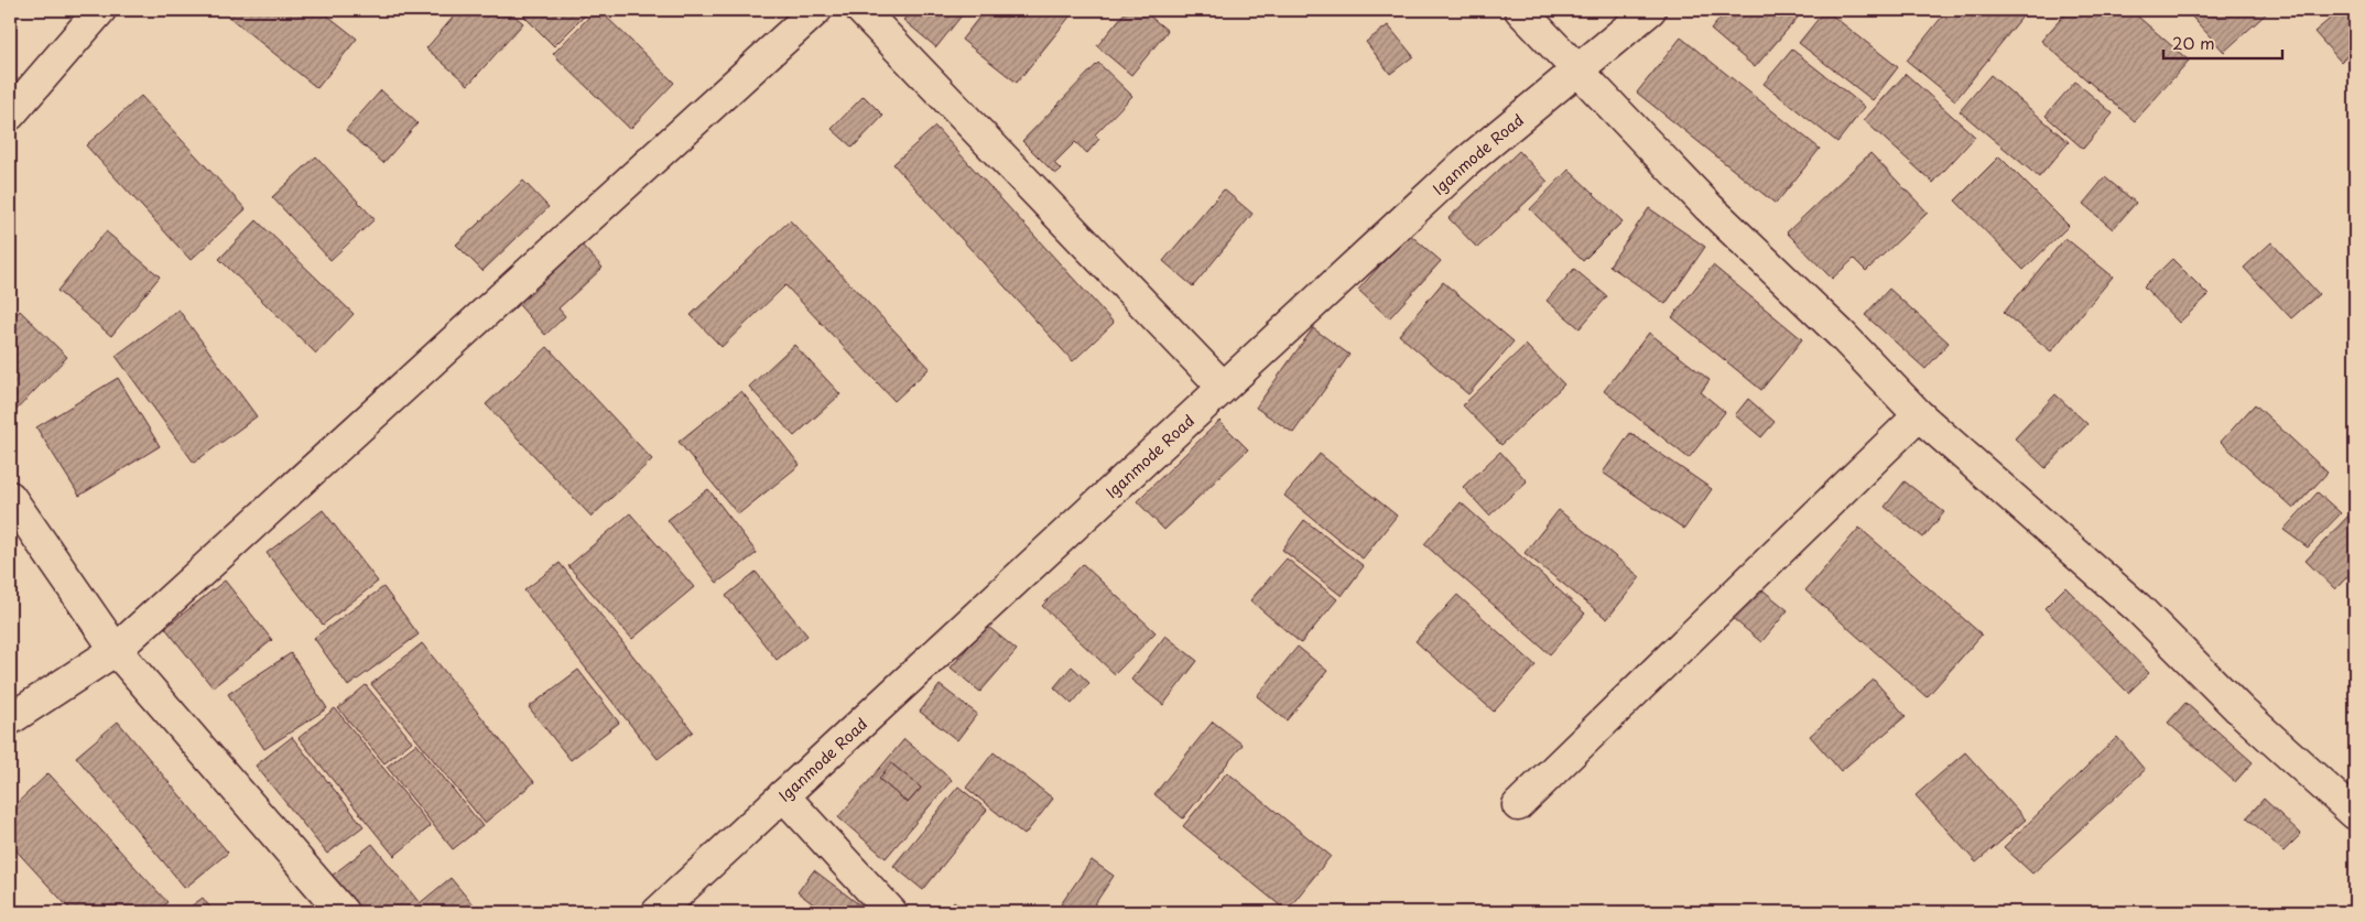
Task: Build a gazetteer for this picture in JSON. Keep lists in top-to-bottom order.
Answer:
{
  "streets": {
    "street": ["Iganmode Road"]
  },
  "scale_bar": "20 m"
}
